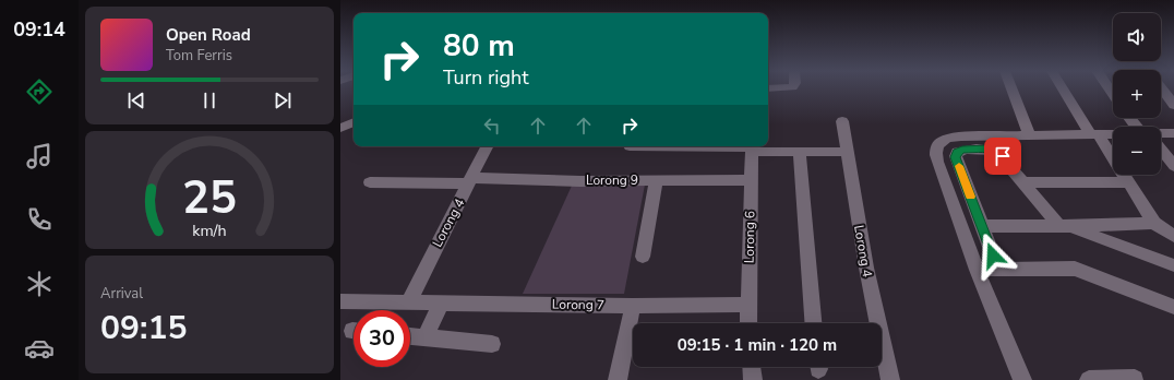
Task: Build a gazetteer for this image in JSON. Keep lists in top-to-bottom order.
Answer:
{
  "streets": {
    "street": [
      "Lorong 9",
      "Lorong 4",
      "Lorong 6",
      "Lorong 7"
    ]
  },
  "crossings": [
    ["Lorong 9", "Lorong 4"],
    ["Lorong 9", "Lorong 6"],
    ["Lorong 4", "Lorong 7"],
    ["Lorong 6", "Lorong 7"]
  ],
  "page": {
    "tabs": "09:14",
    "map_buttons": ["+", "−"],
    "turn": ["80 m", "Turn right"],
    "song": ["Open Road", "Tom Ferris"],
    "tile": ["Arrival", "09:15"],
    "limit": "30",
    "trip": "09:15 · 1 min · 120 m",
    "gauge": ["25", "km/h"]
  }
}
